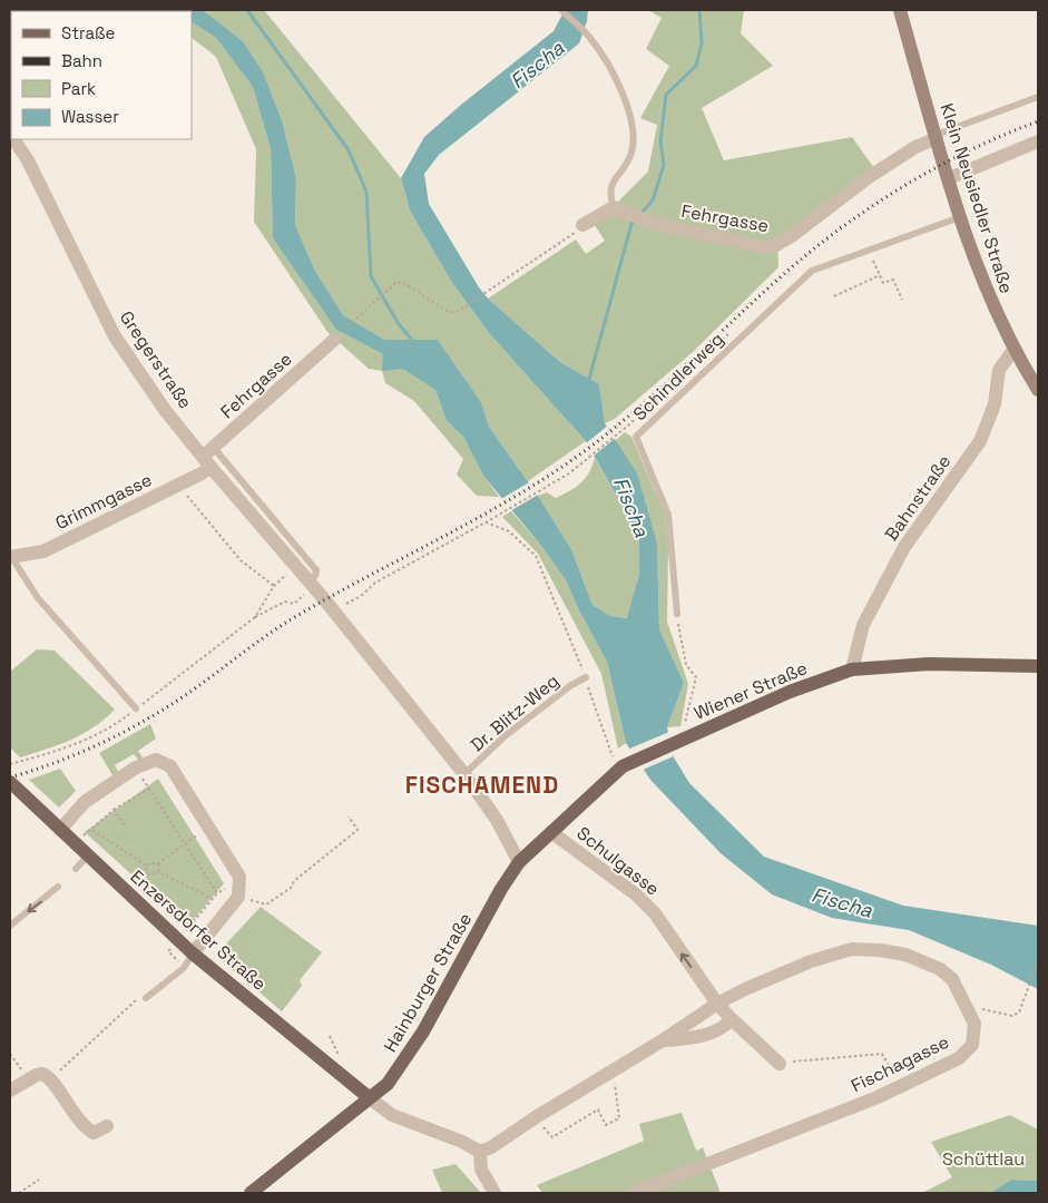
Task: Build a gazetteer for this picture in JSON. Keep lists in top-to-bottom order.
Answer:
{
  "streets": {
    "main road": [
      "Klein Neusiedler Straße",
      "Wiener Straße",
      "Enzersdorfer Straße",
      "Hainburger Straße"
    ],
    "street": [
      "Fehrgasse",
      "Gregerstraße",
      "Bahnstraße",
      "Grimmgasse",
      "Schulgasse",
      "Fischagasse"
    ],
    "lane": ["Schindlerweg", "Dr. Blitz-Weg"]
  },
  "crossings": [
    ["Klein Neusiedler Straße", "Fehrgasse"],
    ["Klein Neusiedler Straße", "Schindlerweg"],
    ["Klein Neusiedler Straße", "Bahnstraße"],
    ["Fehrgasse", "Gregerstraße"],
    ["Fehrgasse", "Grimmgasse"],
    ["Gregerstraße", "Grimmgasse"],
    ["Gregerstraße", "Wiener Straße"],
    ["Gregerstraße", "Dr. Blitz-Weg"],
    ["Gregerstraße", "Hainburger Straße"],
    ["Bahnstraße", "Wiener Straße"],
    ["Wiener Straße", "Schulgasse"],
    ["Wiener Straße", "Hainburger Straße"],
    ["Schulgasse", "Fischagasse"],
    ["Enzersdorfer Straße", "Hainburger Straße"]
  ],
  "one_way": ["Schulgasse"],
  "districts": ["FISCHAMEND"],
  "water": ["Fischa"],
  "parks": ["Schüttlau"],
  "legend": [
    "Straße",
    "Bahn",
    "Park",
    "Wasser"
  ]
}
